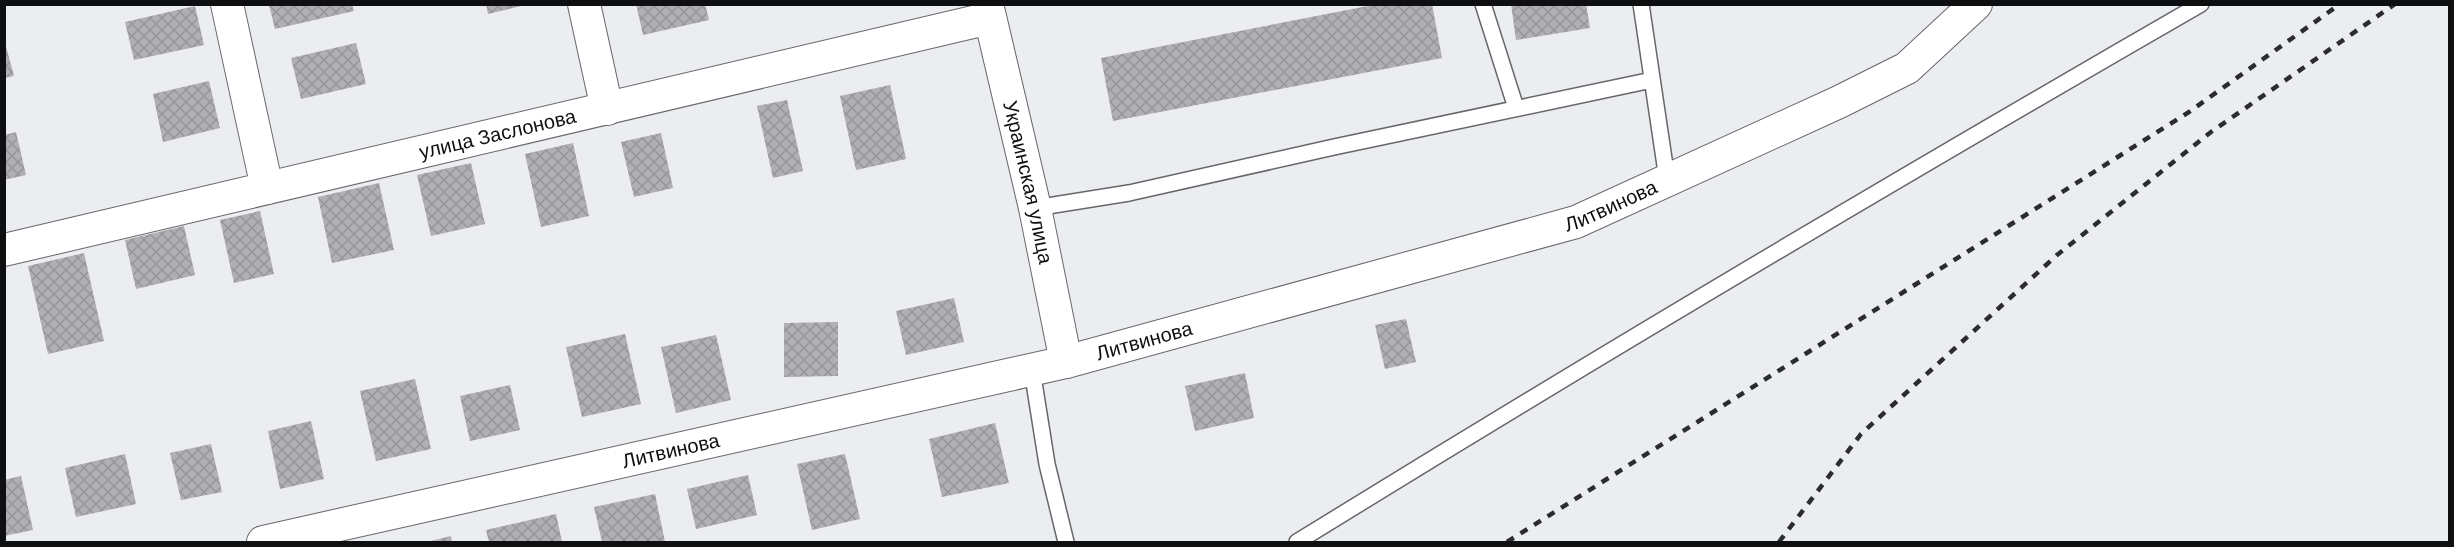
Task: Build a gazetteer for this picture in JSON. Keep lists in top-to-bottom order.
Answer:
{
  "streets": {
    "street": ["улица Заслонова", "Украинская улица", "Литвинова"]
  },
  "crossings": [
    ["улица Заслонова", "Украинская улица"],
    ["Украинская улица", "Литвинова"]
  ]
}
